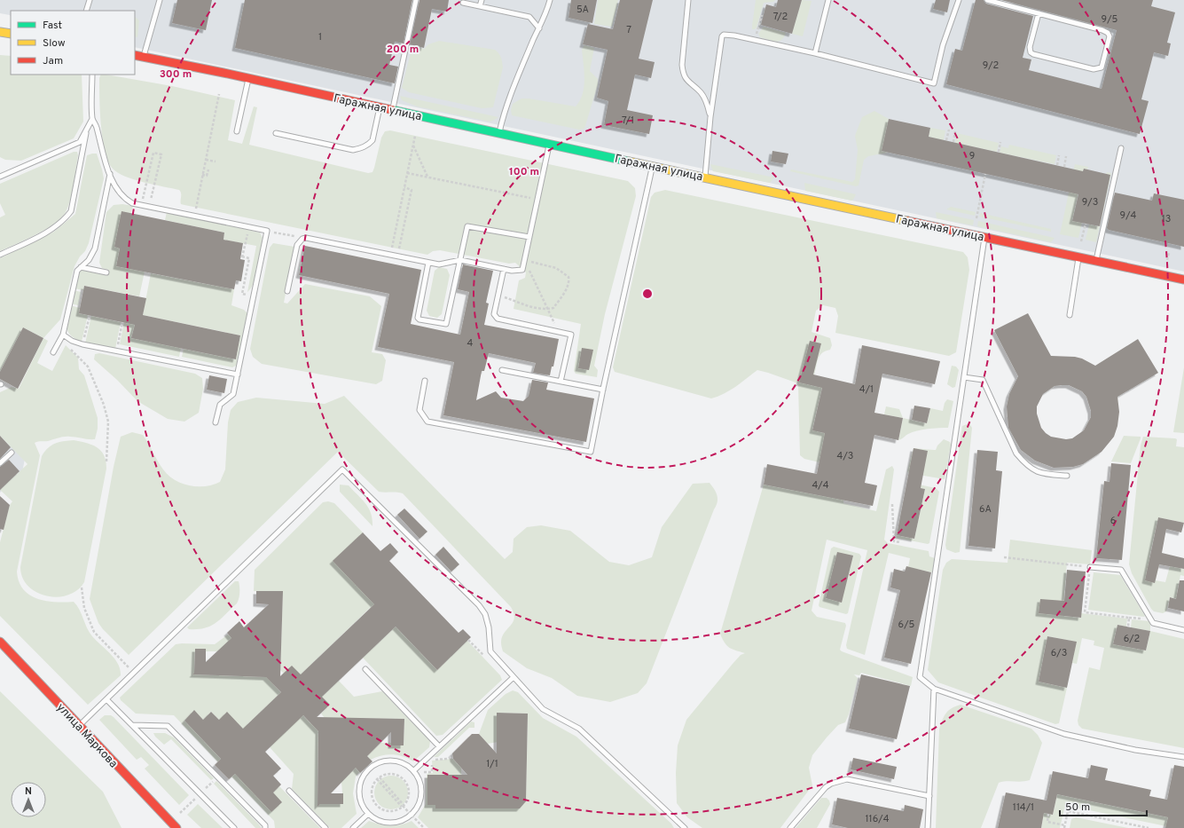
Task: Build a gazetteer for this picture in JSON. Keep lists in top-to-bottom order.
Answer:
{
  "streets": {
    "street": ["Гаражная улица", "улица Маркова"]
  },
  "house_numbers": [
    "5А",
    "7/2",
    "9/5",
    "7",
    "1",
    "9/2",
    "7/1",
    "9",
    "9/3",
    "9/4",
    "13",
    "4",
    "4/1",
    "4/3",
    "4/4",
    "6А",
    "6",
    "6/5",
    "6/2",
    "6/3",
    "1/1",
    "114/1",
    "116/4"
  ],
  "legend": ["Fast", "Slow", "Jam"],
  "scale_bar": "50 m",
  "north": "top",
  "rings": ["200 m", "300 m", "100 m"]
}
